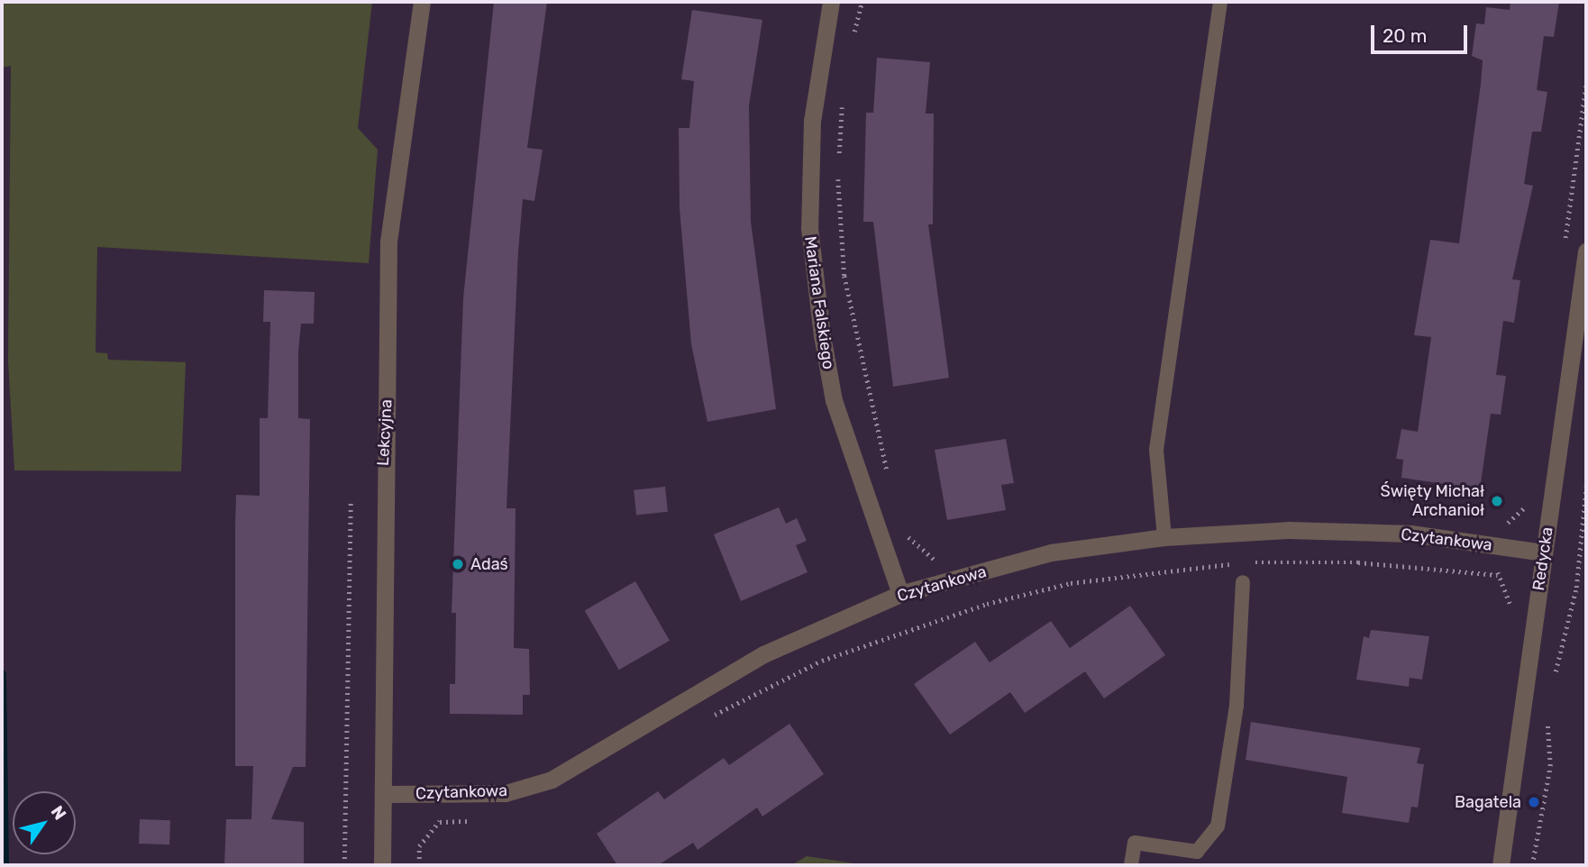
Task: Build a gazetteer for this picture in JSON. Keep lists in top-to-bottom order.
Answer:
{
  "streets": {
    "street": [
      "Mariana Falskiego",
      "Lekcyjna",
      "Czytankowa",
      "Redycka"
    ]
  },
  "crossings": [
    ["Mariana Falskiego", "Czytankowa"],
    ["Lekcyjna", "Czytankowa"],
    ["Czytankowa", "Redycka"]
  ],
  "places": ["Święty Michał Archanioł", "Adaś", "Bagatela"],
  "scale_bar": "20 m",
  "north": "top right"
}
